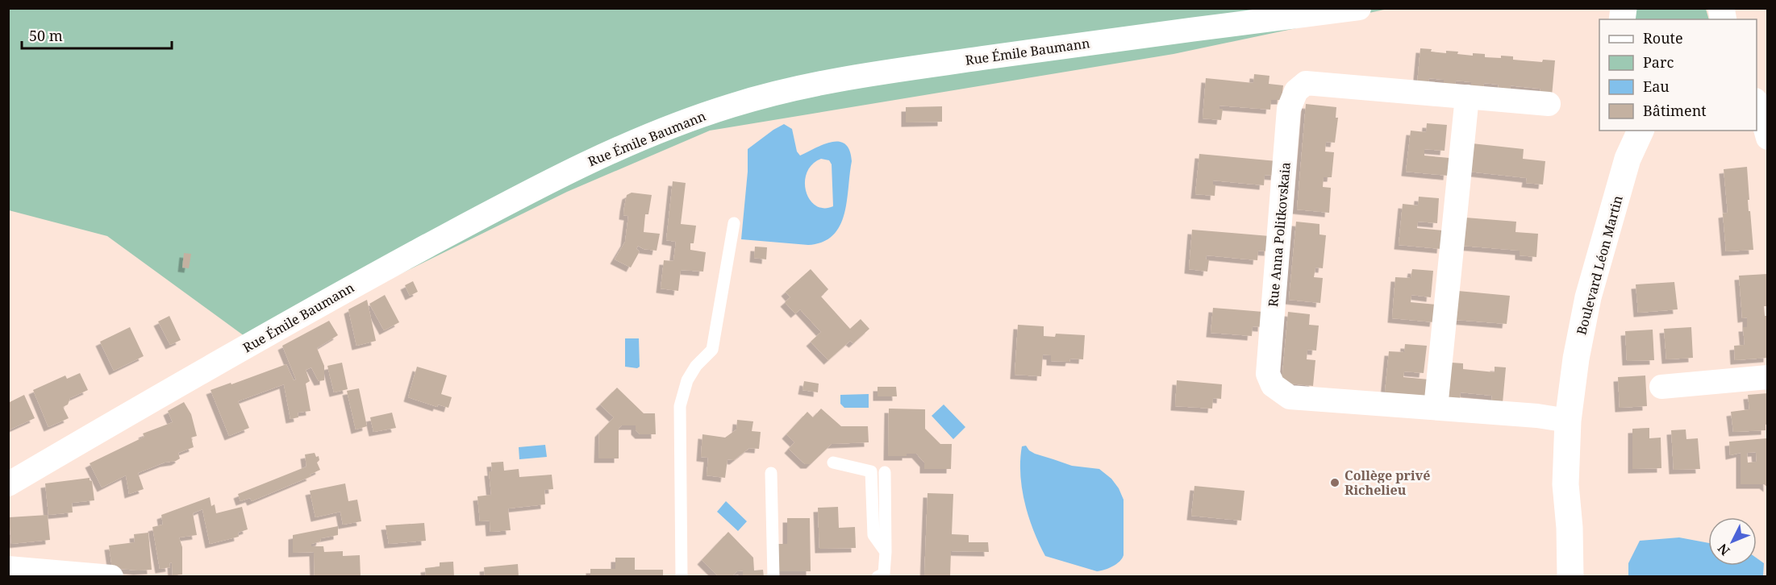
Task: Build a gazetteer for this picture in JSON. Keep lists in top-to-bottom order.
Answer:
{
  "streets": {
    "main road": ["Boulevard Léon Martin"],
    "street": ["Rue Émile Baumann", "Rue Anna Politkovskaia"]
  },
  "crossings": [
    ["Rue Anna Politkovskaia", "Boulevard Léon Martin"]
  ],
  "places": ["Collège privé Richelieu"],
  "legend": [
    "Route",
    "Parc",
    "Eau",
    "Bâtiment"
  ],
  "scale_bar": "50 m",
  "north": "bottom left"
}
